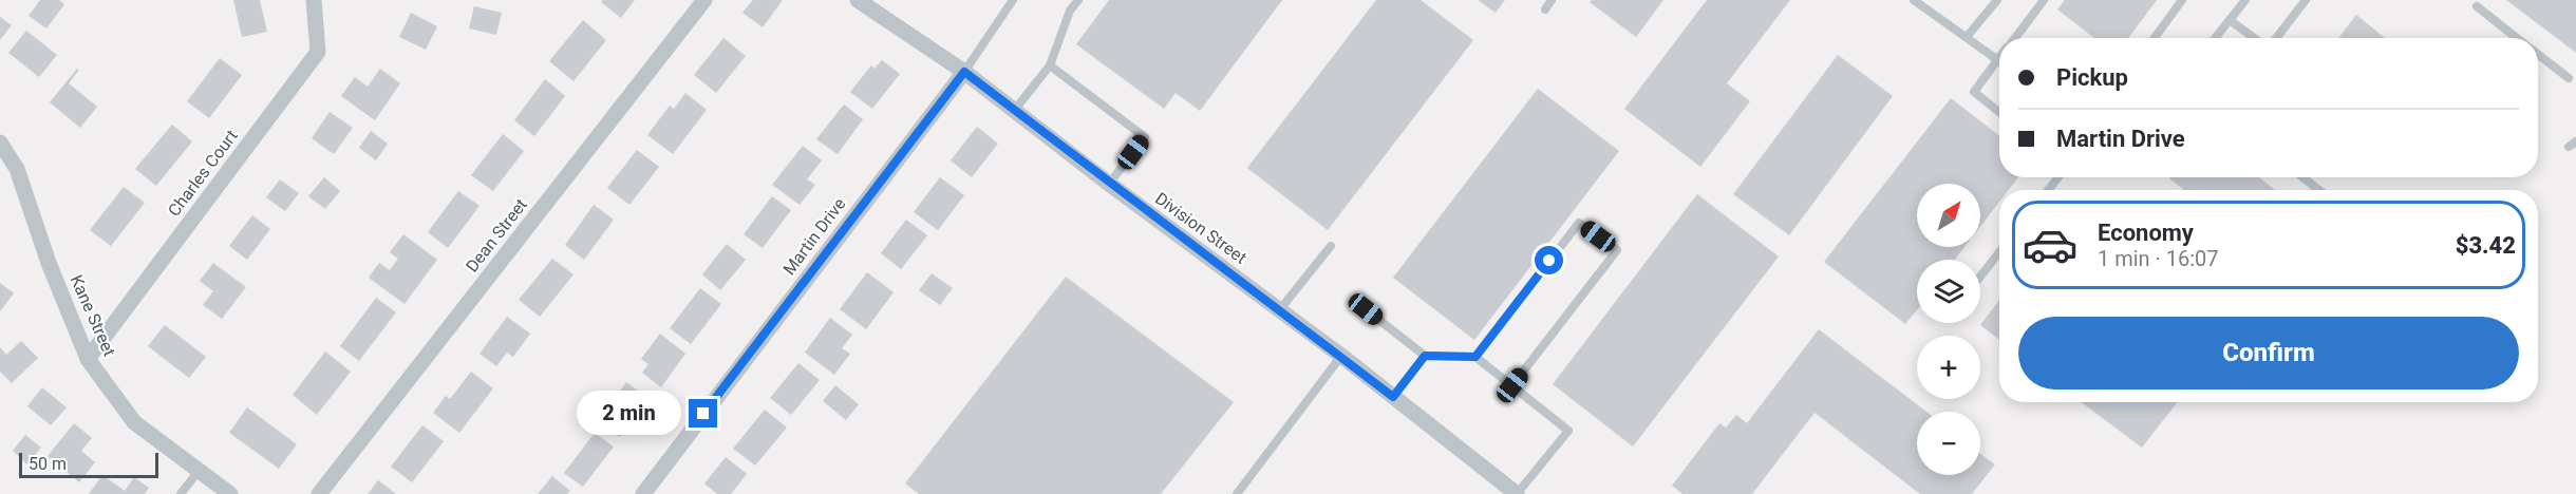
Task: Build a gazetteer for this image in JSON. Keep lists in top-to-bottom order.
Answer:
{
  "streets": {
    "street": [
      "Charles Court",
      "Division Street",
      "Dean Street",
      "Martin Drive",
      "Kane Street"
    ]
  },
  "crossings": [
    ["Charles Court", "Kane Street"],
    ["Division Street", "Martin Drive"]
  ],
  "scale_bar": "50 m",
  "north": "top right",
  "page": {
    "banner": ["Pickup", "Martin Drive"],
    "map_buttons": ["+", "−"],
    "list": [
      {
        "name": "Economy",
        "note": "1 min · 16:07",
        "value": "$3.42"
      }
    ],
    "buttons": "Confirm",
    "bubble": "2 min",
    "scale": "50 m"
  }
}
